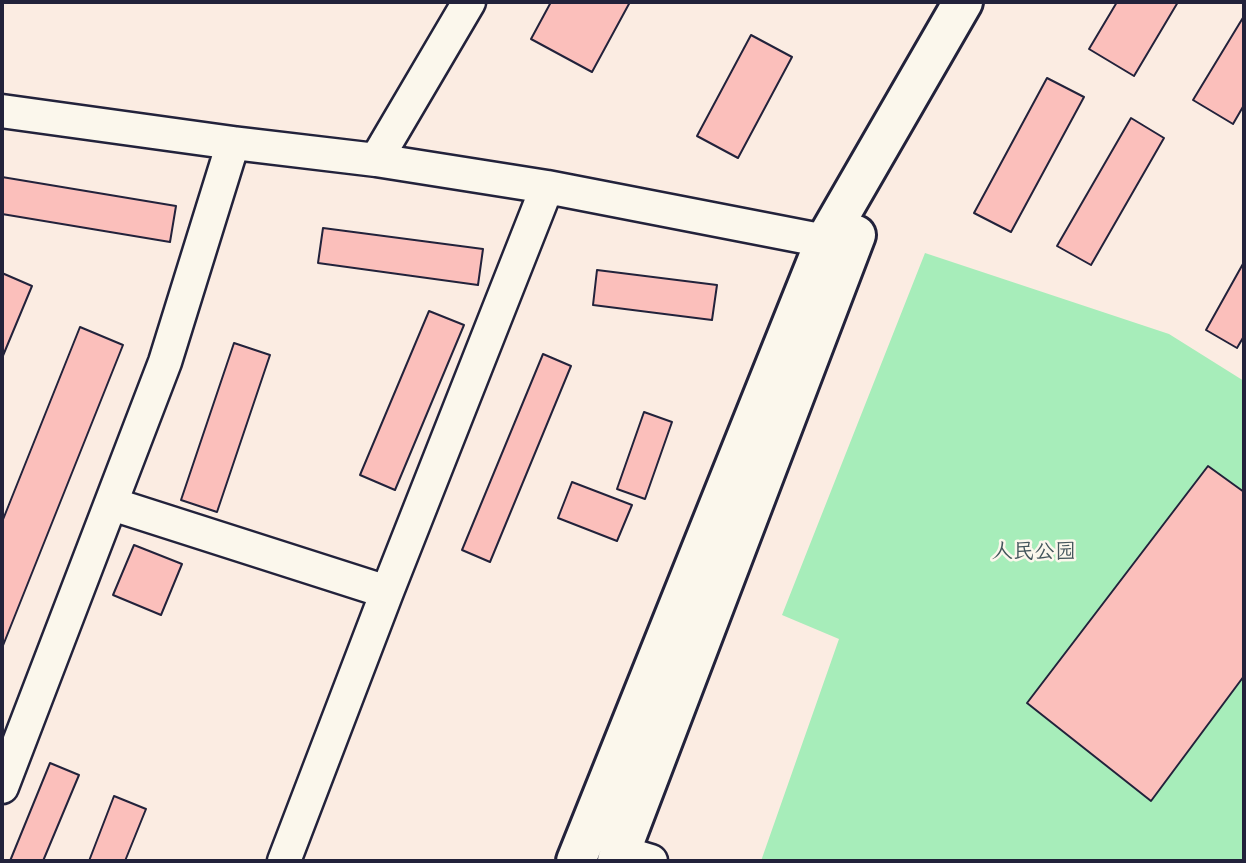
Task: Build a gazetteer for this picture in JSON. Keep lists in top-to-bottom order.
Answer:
{
  "parks": ["人民公园"]
}
